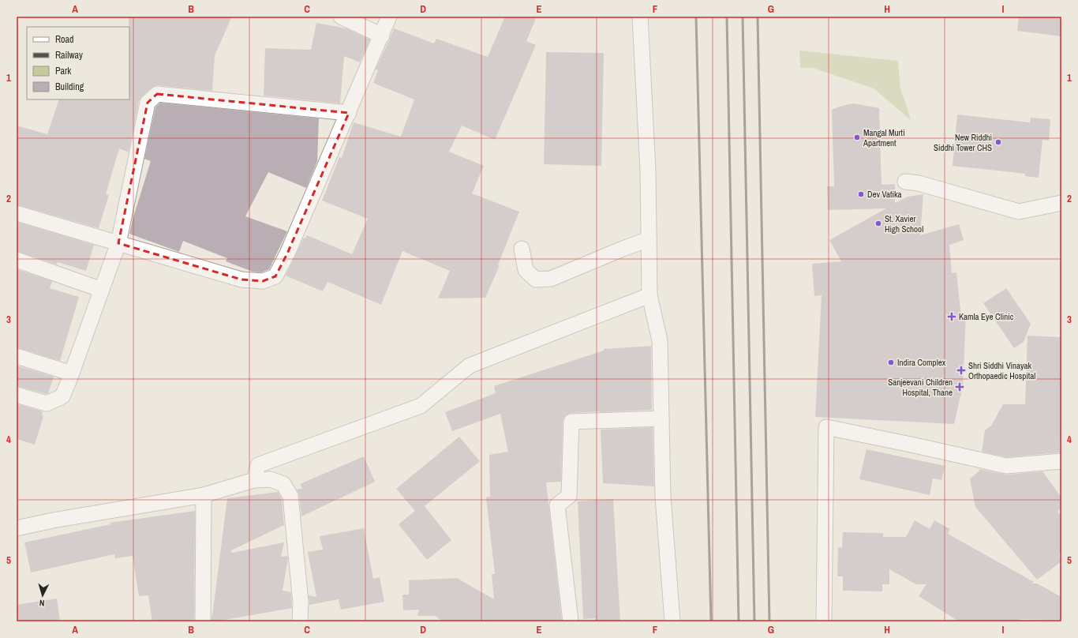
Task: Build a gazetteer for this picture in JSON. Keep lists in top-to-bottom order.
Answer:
{
  "places": {
    "other": [
      "Mangal Murti Apartment",
      "New Riddhi Siddhi Tower CHS",
      "Dev Vatika",
      "St. Xavier High School",
      "Indira Complex"
    ],
    "health": ["Kamla Eye Clinic", "Shri Siddhi Vinayak Orthopaedic Hospital", "Sanjeevani Children Hospital, Thane"]
  },
  "legend": [
    "Road",
    "Railway",
    "Park",
    "Building"
  ],
  "north": "bottom",
  "grid": {
    "columns": [
      "A",
      "B",
      "C",
      "D",
      "E",
      "F",
      "G",
      "H",
      "I"
    ],
    "rows": [
      "1",
      "2",
      "3",
      "4",
      "5"
    ]
  }
}
